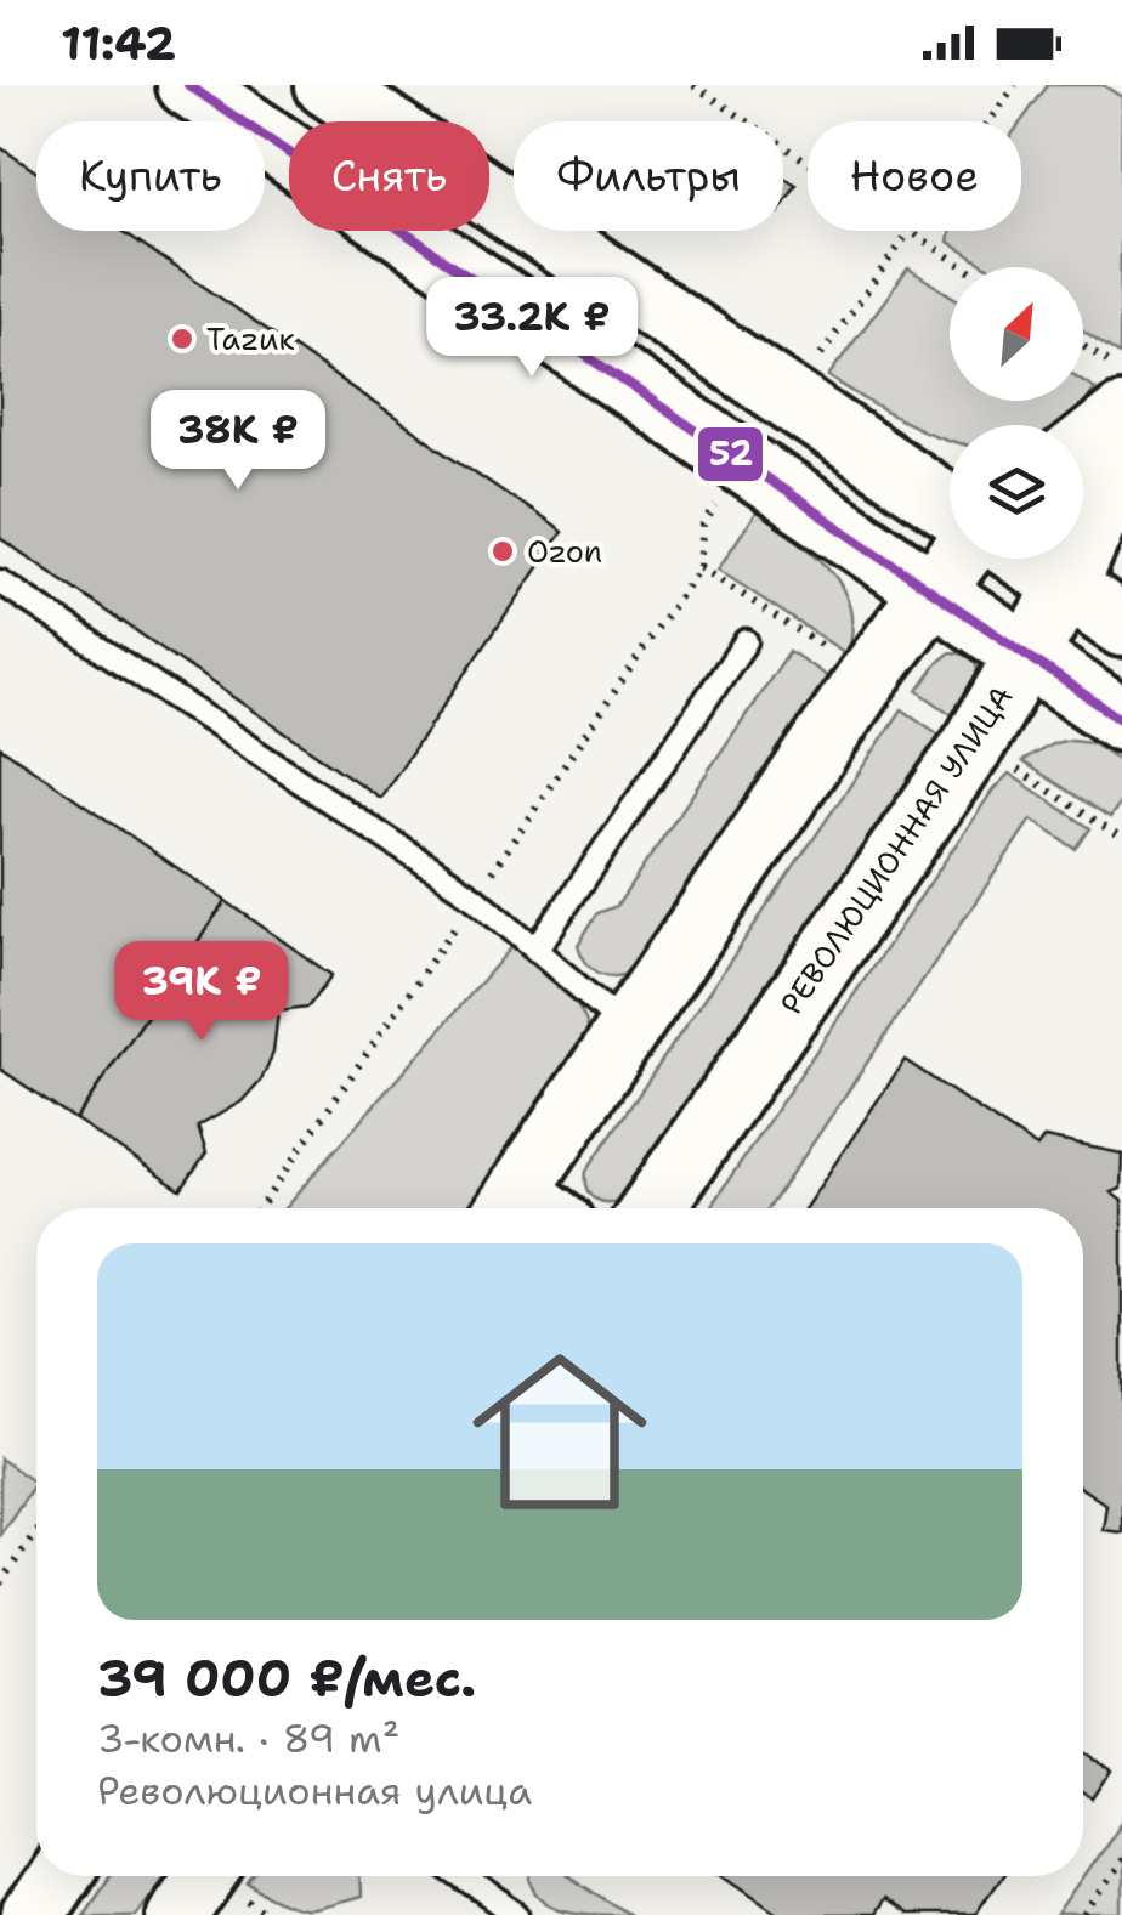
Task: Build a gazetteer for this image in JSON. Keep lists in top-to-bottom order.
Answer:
{
  "streets": {
    "main road": ["РЕВОЛЮЦИОННАЯ УЛИЦА"]
  },
  "places": ["Таzик", "Ozon"],
  "lines": ["transit line 52"],
  "north": "top right",
  "page": {
    "status": "11:42",
    "chip": [
      "Купить",
      "Снять",
      "Фильтры",
      "Новое"
    ],
    "price": ["33.2K ₽", "38K ₽", "39K ₽"],
    "list": [
      {
        "name": "39 000 ₽/мес.",
        "note": "3-комн. · 89 m² · Революционная улица"
      }
    ]
  }
}
